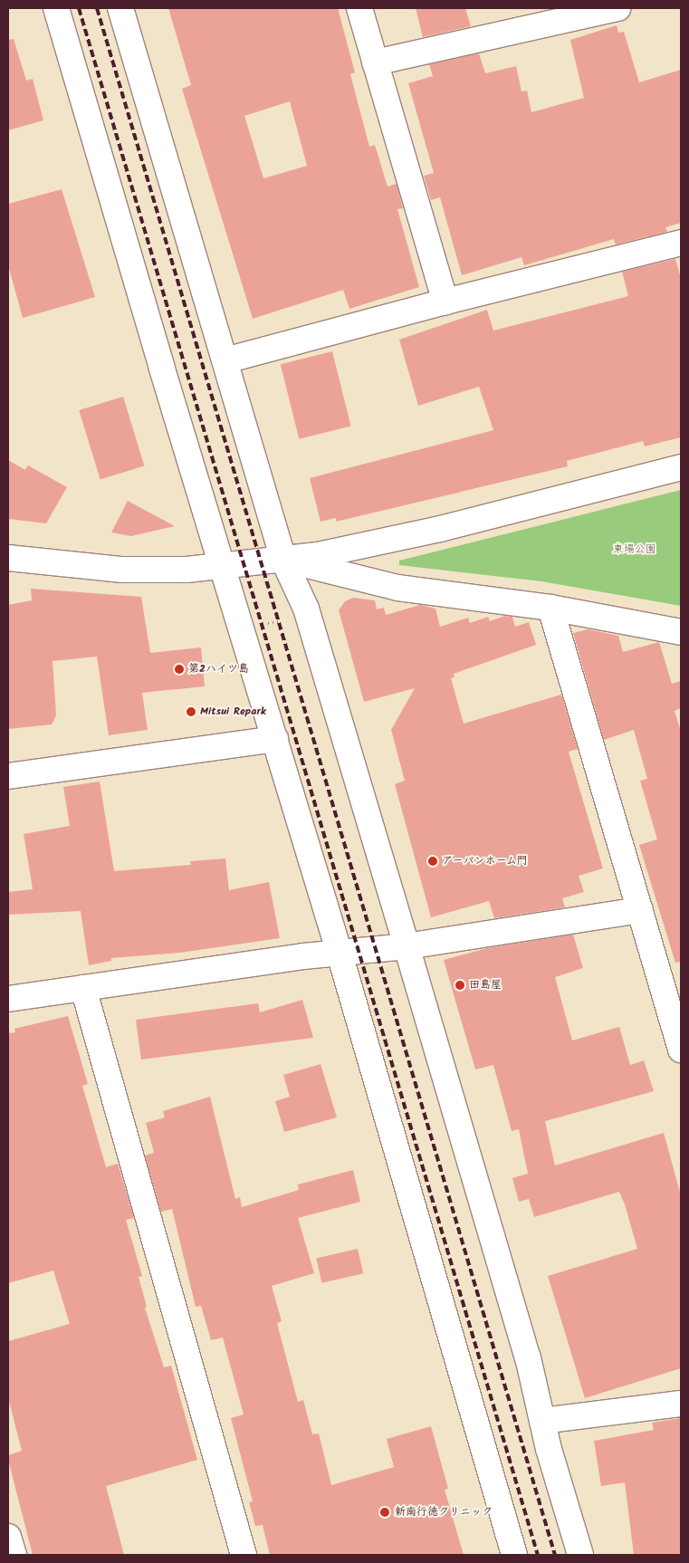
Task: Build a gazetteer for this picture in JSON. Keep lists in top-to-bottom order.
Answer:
{
  "parks": ["東場公園"],
  "places": [
    "第2ハイツ島",
    "Mitsui Repark",
    "アーバンホーム門",
    "田島屋",
    "新南行徳クリニック"
  ]
}
